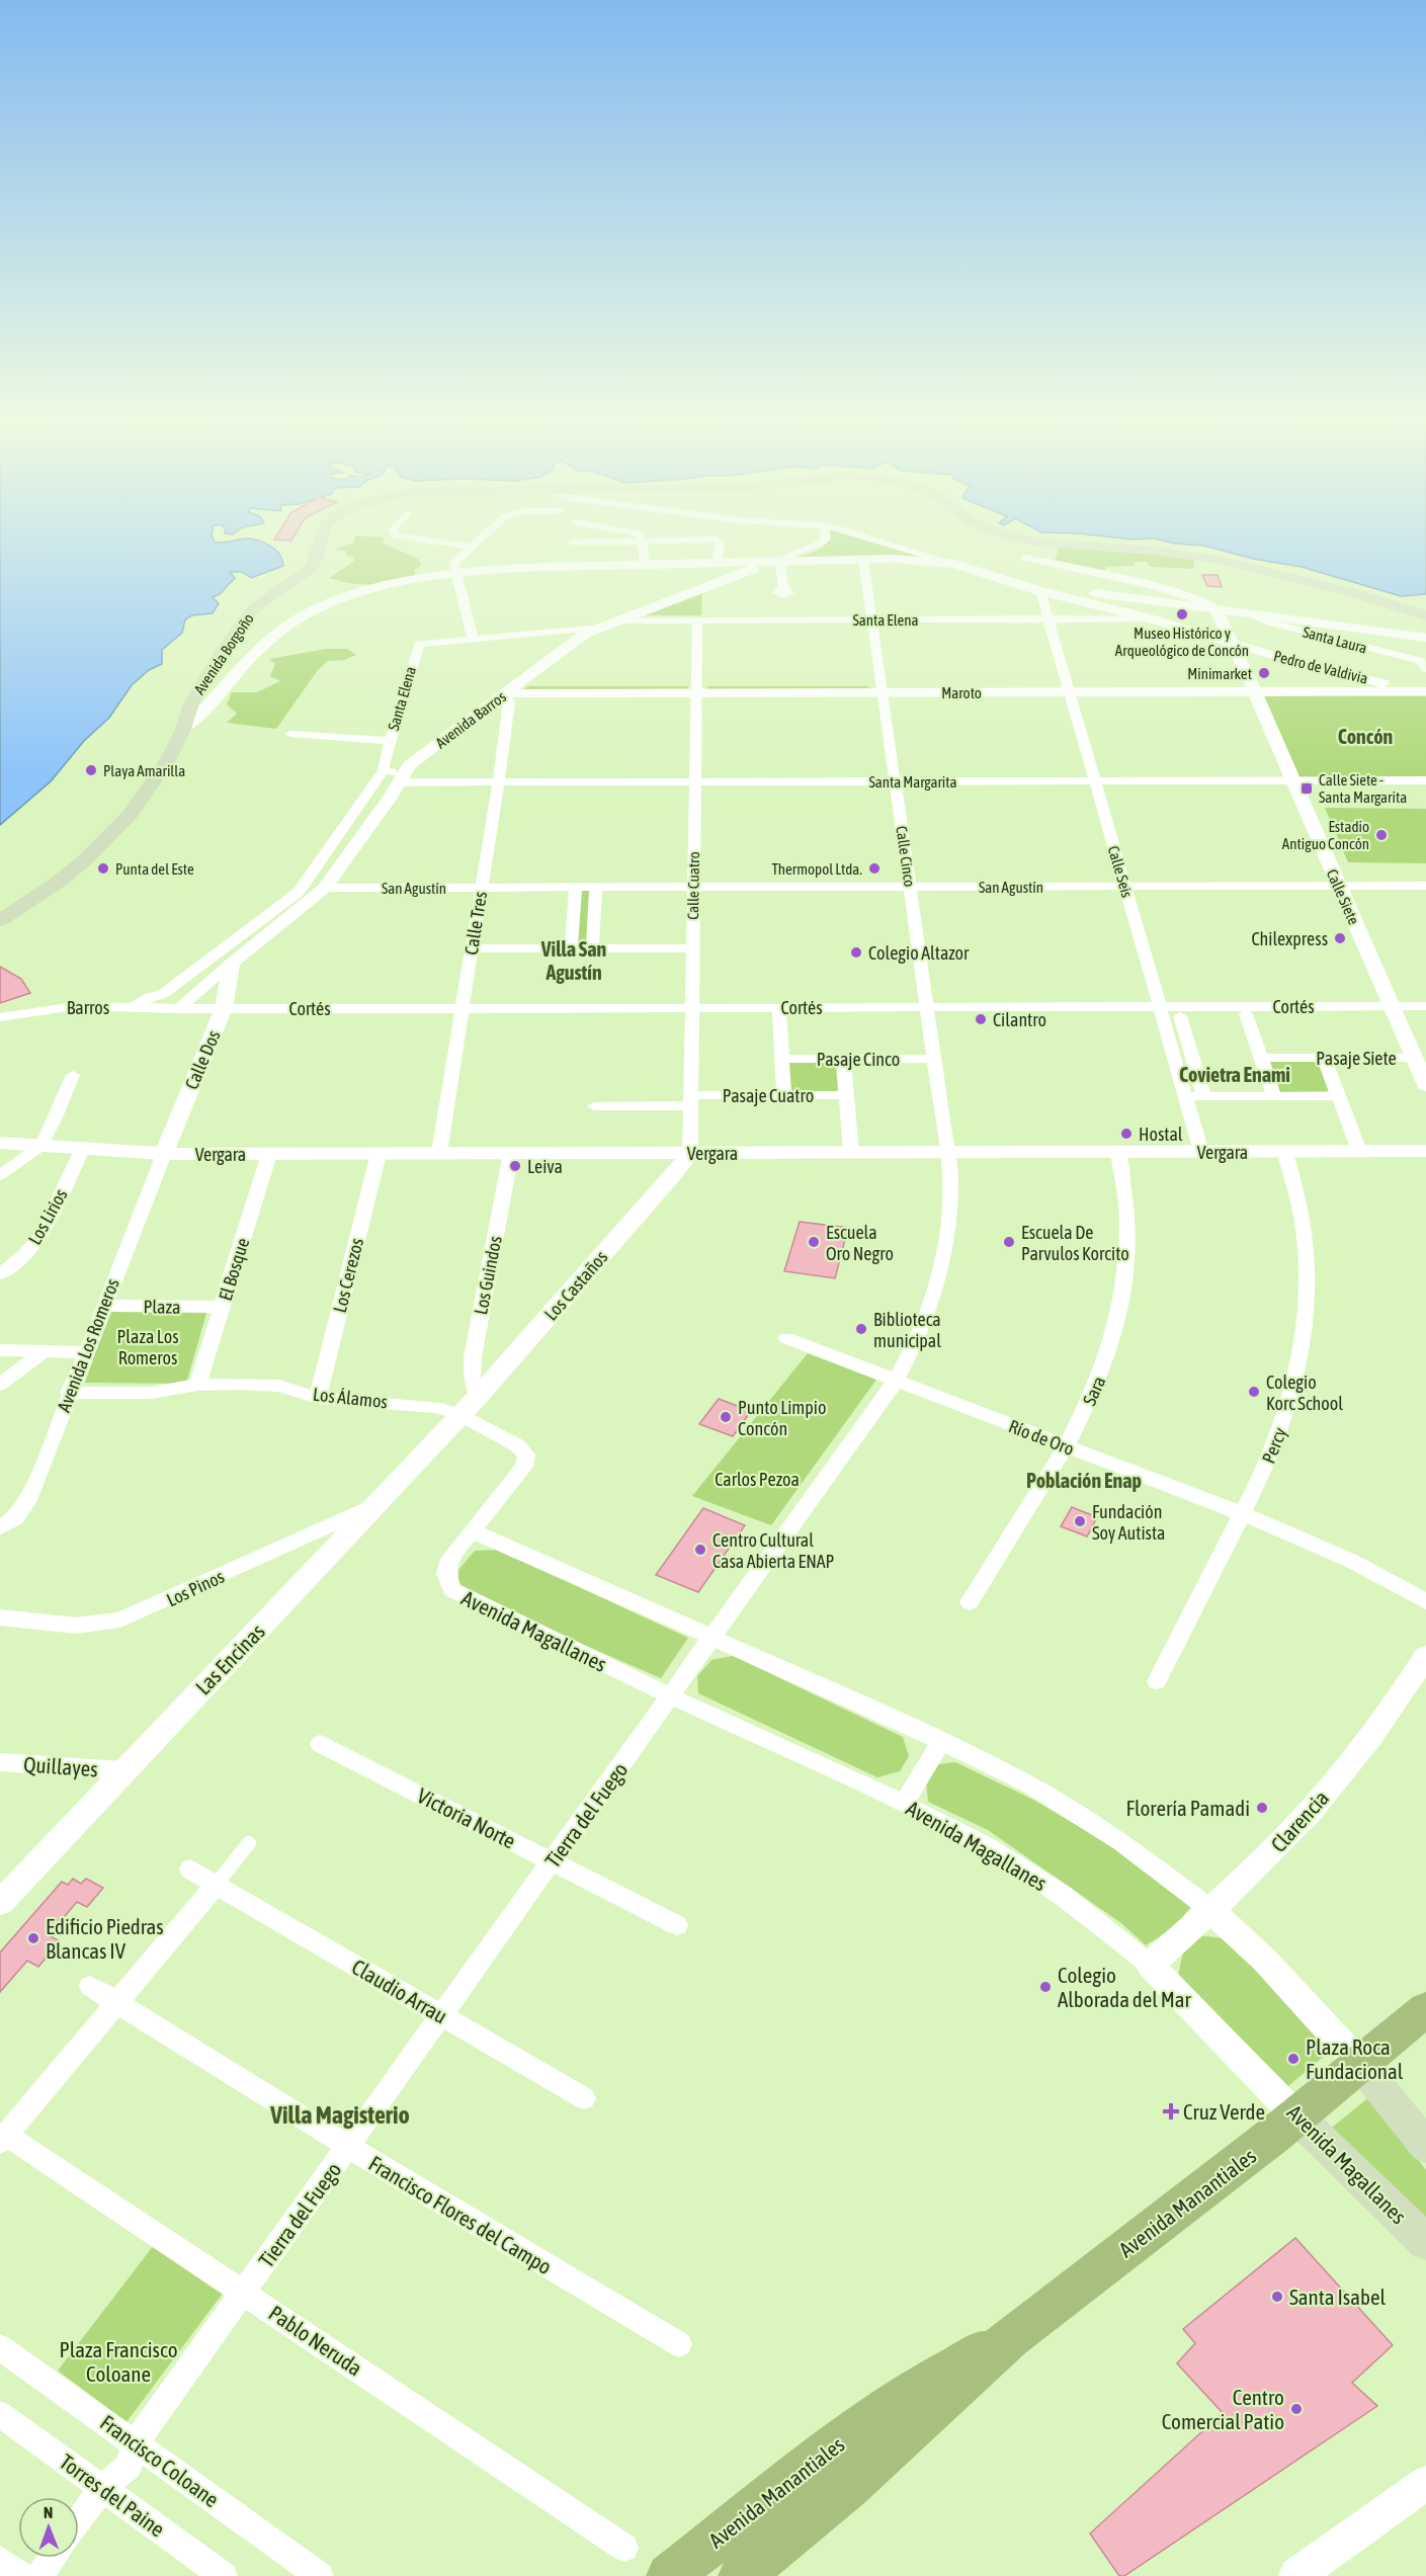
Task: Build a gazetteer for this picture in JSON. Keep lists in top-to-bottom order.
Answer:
{
  "streets": {
    "main road": ["Avenida Borgoño", "Avenida Magallanes", "Avenida Manantiales"],
    "street": [
      "Santa Elena",
      "Santa Laura",
      "Pedro de Valdivia",
      "Maroto",
      "Avenida Barros",
      "Santa Margarita",
      "Calle Cinco",
      "Calle Seis",
      "Calle Cuatro",
      "San Agustín",
      "Calle Siete",
      "Calle Tres",
      "Cortés",
      "Barros",
      "Pasaje Siete",
      "Pasaje Cinco",
      "Calle Dos",
      "Pasaje Cuatro",
      "Vergara",
      "Los Lirios",
      "El Bosque",
      "Los Cerezos",
      "Los Guindos",
      "Los Castaños",
      "Plaza",
      "Avenida Los Romeros",
      "Sara",
      "Los Álamos",
      "Río de Oro",
      "Percy",
      "Los Pinos",
      "Las Encinas",
      "Quillayes",
      "Tierra del Fuego",
      "Victoria Norte",
      "Clarencia",
      "Claudio Arrau",
      "Francisco Flores del Campo",
      "Pablo Neruda",
      "Francisco Coloane",
      "Torres del Paine"
    ]
  },
  "crossings": [
    ["Santa Elena", "Pedro de Valdivia"],
    ["Santa Elena", "Avenida Barros"],
    ["Santa Elena", "Calle Cinco"],
    ["Santa Elena", "Calle Seis"],
    ["Santa Elena", "Calle Cuatro"],
    ["Santa Laura", "Pedro de Valdivia"],
    ["Santa Laura", "Calle Seis"],
    ["Santa Laura", "Calle Siete"],
    ["Pedro de Valdivia", "Maroto"],
    ["Pedro de Valdivia", "Calle Seis"],
    ["Pedro de Valdivia", "Calle Siete"],
    ["Maroto", "Avenida Barros"],
    ["Maroto", "Calle Cinco"],
    ["Maroto", "Calle Seis"],
    ["Maroto", "Calle Cuatro"],
    ["Maroto", "Calle Siete"],
    ["Maroto", "Calle Tres"],
    ["Avenida Barros", "Santa Margarita"],
    ["Avenida Barros", "San Agustín"],
    ["Avenida Barros", "Calle Tres"],
    ["Avenida Barros", "Cortés"],
    ["Avenida Barros", "Barros"],
    ["Avenida Barros", "Calle Dos"],
    ["Santa Margarita", "Calle Cinco"],
    ["Santa Margarita", "Calle Seis"],
    ["Santa Margarita", "Calle Cuatro"],
    ["Santa Margarita", "Calle Siete"],
    ["Santa Margarita", "Calle Tres"],
    ["Calle Cinco", "San Agustín"],
    ["Calle Cinco", "Cortés"],
    ["Calle Cinco", "Pasaje Cinco"],
    ["Calle Cinco", "Vergara"],
    ["Calle Cinco", "Tierra del Fuego"],
    ["Calle Seis", "San Agustín"],
    ["Calle Seis", "Cortés"],
    ["Calle Seis", "Vergara"],
    ["Calle Cuatro", "San Agustín"],
    ["Calle Cuatro", "Cortés"],
    ["Calle Cuatro", "Pasaje Cuatro"],
    ["Calle Cuatro", "Vergara"],
    ["Calle Cuatro", "Los Castaños"],
    ["San Agustín", "Calle Siete"],
    ["San Agustín", "Calle Tres"],
    ["Calle Siete", "Cortés"],
    ["Calle Siete", "Pasaje Siete"],
    ["Calle Tres", "Cortés"],
    ["Calle Tres", "Vergara"],
    ["Cortés", "Barros"],
    ["Cortés", "Calle Dos"],
    ["Calle Dos", "Vergara"],
    ["Calle Dos", "Avenida Los Romeros"],
    ["Vergara", "Los Lirios"],
    ["Vergara", "El Bosque"],
    ["Vergara", "Los Cerezos"],
    ["Vergara", "Los Guindos"],
    ["Vergara", "Los Castaños"],
    ["Vergara", "Avenida Los Romeros"],
    ["Vergara", "Sara"],
    ["Vergara", "Percy"],
    ["Vergara", "Tierra del Fuego"],
    ["El Bosque", "Plaza"],
    ["El Bosque", "Los Álamos"],
    ["Los Cerezos", "Los Álamos"],
    ["Los Guindos", "Los Castaños"],
    ["Los Castaños", "Los Álamos"],
    ["Los Castaños", "Las Encinas"],
    ["Plaza", "Avenida Los Romeros"],
    ["Avenida Los Romeros", "Los Álamos"],
    ["Sara", "Río de Oro"],
    ["Los Álamos", "Avenida Magallanes"],
    ["Los Álamos", "Las Encinas"],
    ["Río de Oro", "Percy"],
    ["Río de Oro", "Tierra del Fuego"],
    ["Los Pinos", "Las Encinas"],
    ["Avenida Magallanes", "Tierra del Fuego"],
    ["Avenida Magallanes", "Clarencia"],
    ["Avenida Magallanes", "Avenida Manantiales"],
    ["Las Encinas", "Quillayes"],
    ["Tierra del Fuego", "Victoria Norte"],
    ["Tierra del Fuego", "Claudio Arrau"],
    ["Tierra del Fuego", "Francisco Flores del Campo"],
    ["Tierra del Fuego", "Pablo Neruda"],
    ["Tierra del Fuego", "Francisco Coloane"],
    ["Tierra del Fuego", "Torres del Paine"]
  ],
  "districts": [
    "Concón",
    "Villa San Agustín",
    "Covietra Enami",
    "Población Enap",
    "Villa Magisterio"
  ],
  "parks": ["Plaza Los Romeros", "Carlos Pezoa", "Plaza Francisco Coloane"],
  "places": {
    "other": [
      "Museo Histórico y Arqueológico de Concón",
      "Minimarket",
      "Playa Amarilla",
      "Estadio Antiguo Concón",
      "Punta del Este",
      "Thermopol Ltda.",
      "Chilexpress",
      "Colegio Altazor",
      "Cilantro",
      "Hostal",
      "Leiva",
      "Escuela Oro Negro",
      "Escuela De Parvulos Korcito",
      "Biblioteca municipal",
      "Colegio Korc School",
      "Punto Limpio Concón",
      "Fundación Soy Autista",
      "Centro Cultural Casa Abierta ENAP",
      "Florería Pamadi",
      "Edificio Piedras Blancas IV",
      "Colegio Alborada del Mar",
      "Plaza Roca Fundacional",
      "Santa Isabel",
      "Centro Comercial Patio"
    ],
    "transit": ["Calle Siete - Santa Margarita"],
    "health": ["Cruz Verde"]
  },
  "north": "top"
}
